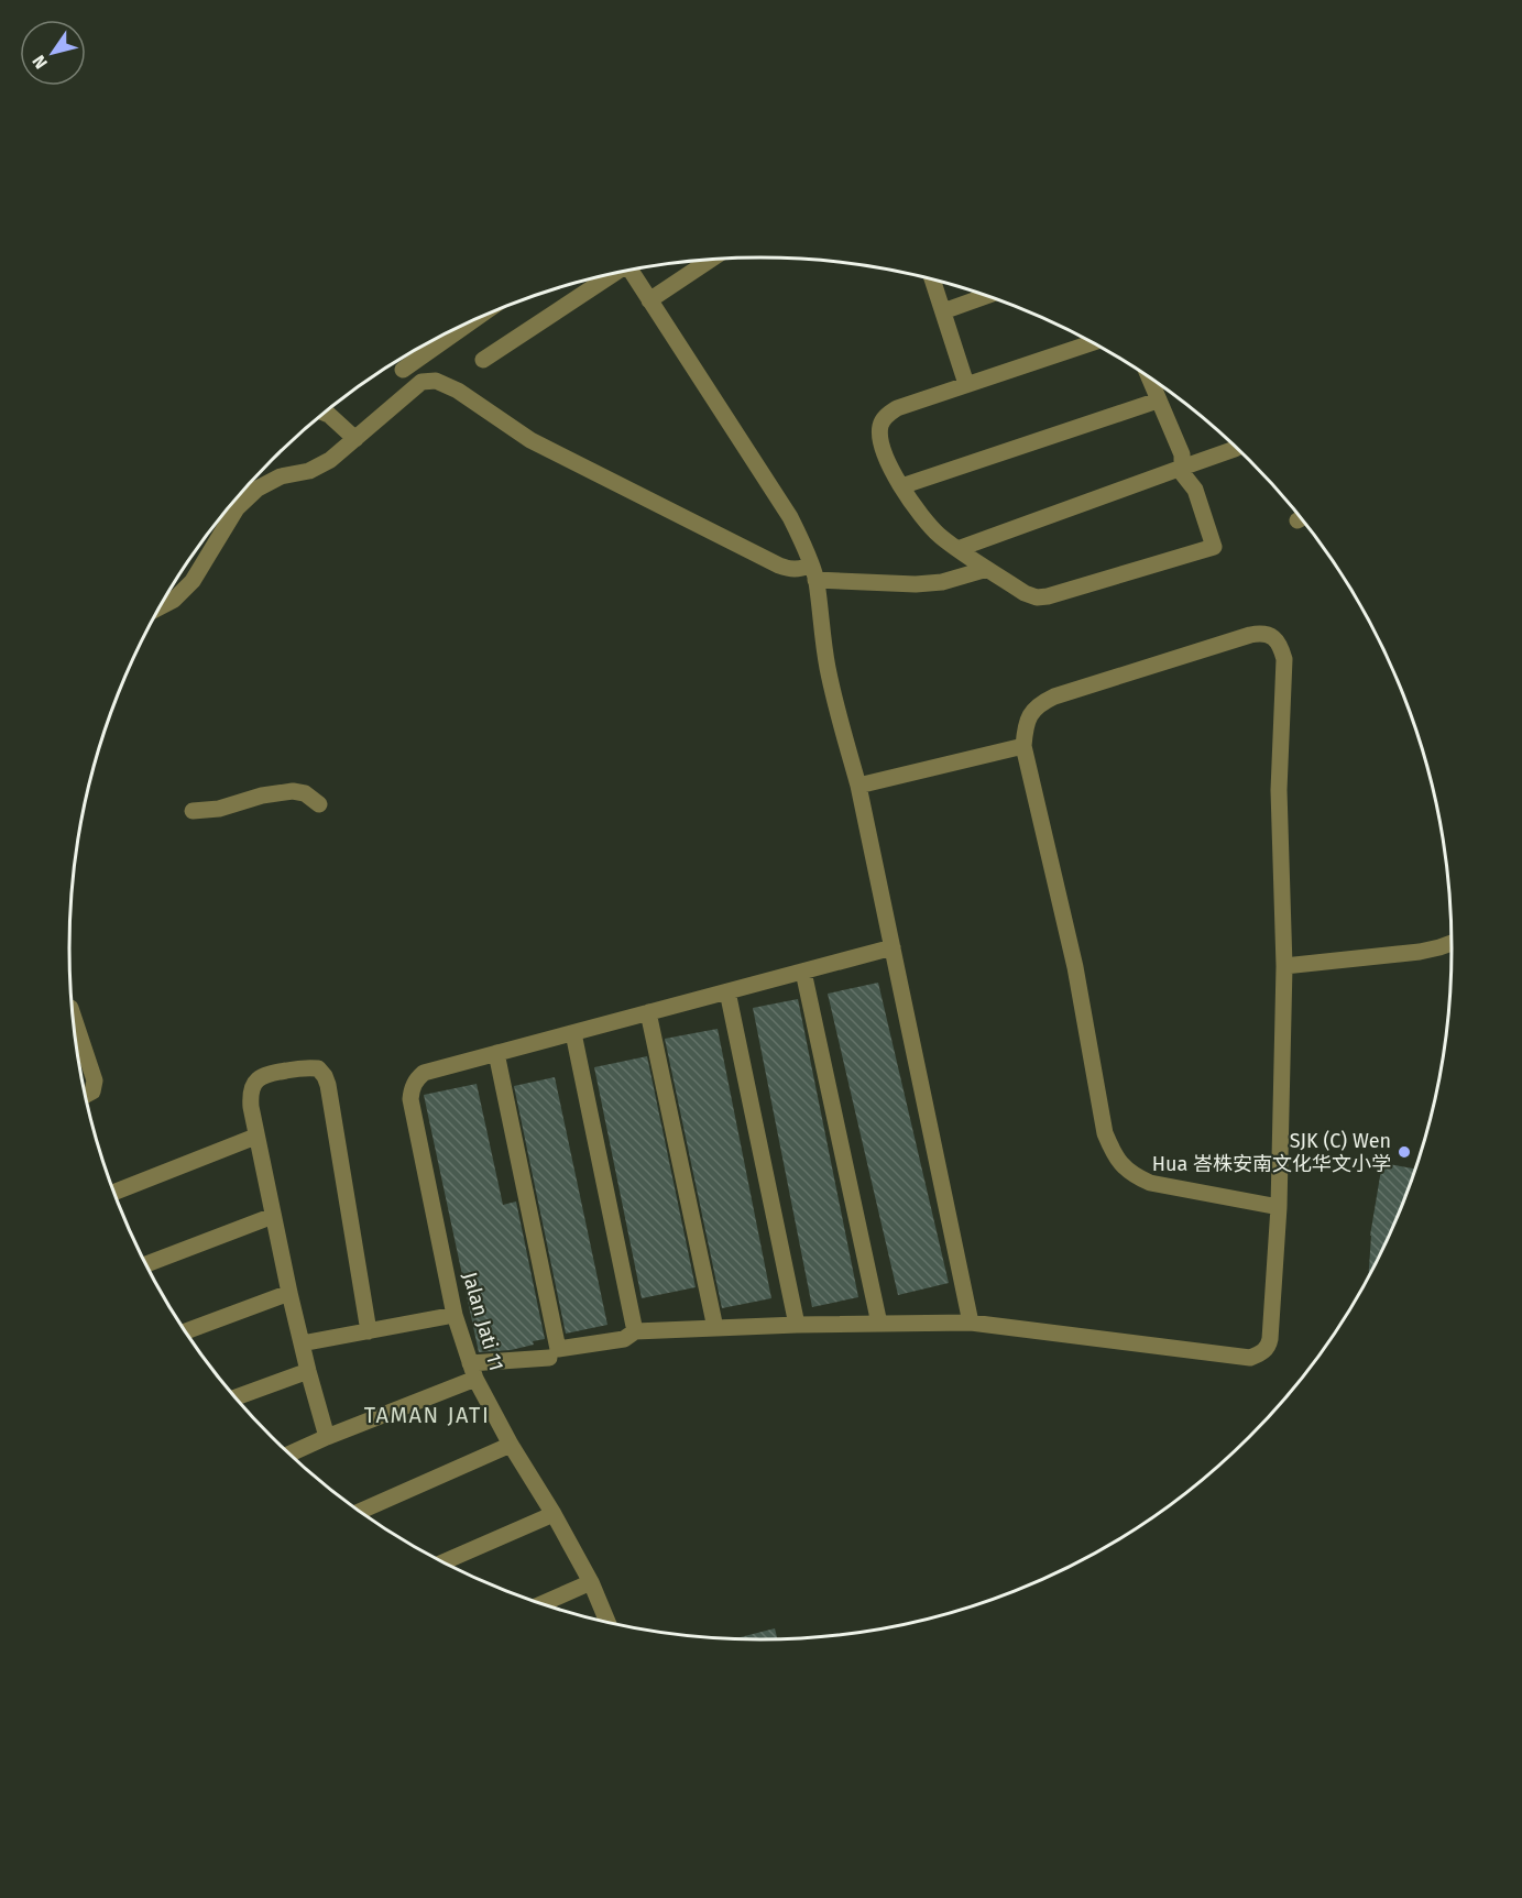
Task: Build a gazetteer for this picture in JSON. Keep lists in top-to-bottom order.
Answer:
{
  "streets": {
    "street": ["Jalan Jati 11"]
  },
  "districts": ["TAMAN JATI"],
  "places": ["SJK (C) Wen Hua 峇株安南文化华文小学"],
  "north": "bottom left"
}
